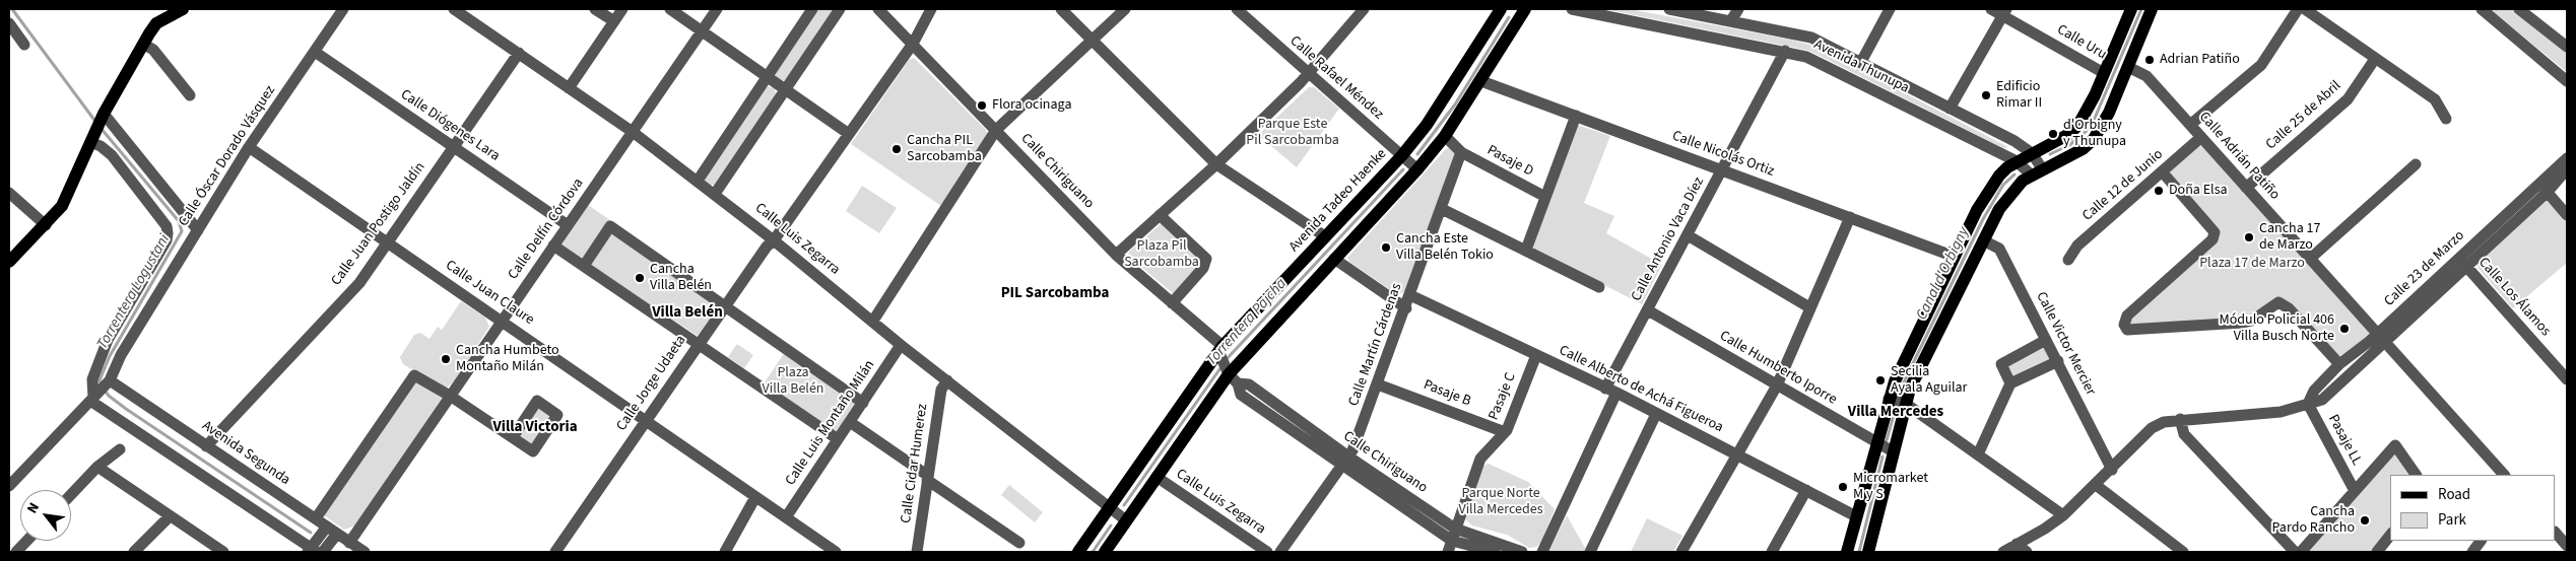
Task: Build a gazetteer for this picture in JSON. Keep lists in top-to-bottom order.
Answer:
{
  "streets": {
    "main road": ["Avenida Tadeo Haenke"],
    "street": [
      "Calle Uru",
      "Avenida Thunupa",
      "Calle Rafael Méndez",
      "Calle 25 de Abril",
      "Calle Diógenes Lara",
      "Calle Nicolás Ortiz",
      "Calle Óscar Dorado Vásquez",
      "Calle Adrián Patiño",
      "Pasaje D",
      "Calle Chiriguano",
      "Calle 12 de Junio",
      "Calle Juan Postigo Jaldín",
      "Calle Delfín Córdova",
      "Calle Luis Zegarra",
      "Calle Antonio Vaca Díez",
      "Calle 23 de Marzo",
      "Calle Juan Claure",
      "Calle Los Álamos",
      "Calle Victor Mercier",
      "Calle Martín Cárdenas",
      "Calle Humberto Iporre",
      "Calle Jorge Udaeta",
      "Calle Alberto de Achá Figueroa",
      "Pasaje B",
      "Pasaje C",
      "Calle Luis Montaño Milán",
      "Pasaje LL",
      "Avenida Segunda",
      "Calle Cidar Humerez"
    ]
  },
  "crossings": [
    ["Avenida Thunupa", "Calle Antonio Vaca Díez"],
    ["Calle Rafael Méndez", "Avenida Tadeo Haenke"],
    ["Calle 25 de Abril", "Calle Adrián Patiño"],
    ["Calle Diógenes Lara", "Calle Óscar Dorado Vásquez"],
    ["Calle Diógenes Lara", "Calle Juan Postigo Jaldín"],
    ["Calle Diógenes Lara", "Calle Delfín Córdova"],
    ["Calle Nicolás Ortiz", "Avenida Tadeo Haenke"],
    ["Calle Nicolás Ortiz", "Calle Antonio Vaca Díez"],
    ["Calle Óscar Dorado Vásquez", "Calle Juan Claure"],
    ["Calle Óscar Dorado Vásquez", "Avenida Segunda"],
    ["Calle Adrián Patiño", "Calle 12 de Junio"],
    ["Calle Adrián Patiño", "Calle 23 de Marzo"],
    ["Pasaje D", "Calle Martín Cárdenas"],
    ["Calle Chiriguano", "Avenida Tadeo Haenke"],
    ["Calle Chiriguano", "Calle Martín Cárdenas"],
    ["Calle Chiriguano", "Calle Jorge Udaeta"],
    ["Calle Chiriguano", "Pasaje C"],
    ["Avenida Tadeo Haenke", "Calle Luis Zegarra"],
    ["Calle Juan Postigo Jaldín", "Calle Luis Zegarra"],
    ["Calle Juan Postigo Jaldín", "Calle Juan Claure"],
    ["Calle Juan Postigo Jaldín", "Avenida Segunda"],
    ["Calle Delfín Córdova", "Calle Luis Zegarra"],
    ["Calle Delfín Córdova", "Calle Juan Claure"],
    ["Calle Delfín Córdova", "Avenida Segunda"],
    ["Calle Luis Zegarra", "Calle Jorge Udaeta"],
    ["Calle Luis Zegarra", "Calle Luis Montaño Milán"],
    ["Calle Luis Zegarra", "Calle Cidar Humerez"],
    ["Calle Antonio Vaca Díez", "Calle Humberto Iporre"],
    ["Calle Antonio Vaca Díez", "Calle Alberto de Achá Figueroa"],
    ["Calle 23 de Marzo", "Calle Los Álamos"],
    ["Calle 23 de Marzo", "Calle Victor Mercier"],
    ["Calle 23 de Marzo", "Pasaje LL"],
    ["Calle Juan Claure", "Calle Jorge Udaeta"],
    ["Calle Juan Claure", "Calle Luis Montaño Milán"],
    ["Calle Martín Cárdenas", "Calle Alberto de Achá Figueroa"],
    ["Calle Martín Cárdenas", "Pasaje B"],
    ["Calle Alberto de Achá Figueroa", "Pasaje C"],
    ["Pasaje B", "Pasaje C"]
  ],
  "districts": [
    "PIL Sarcobamba",
    "Villa Belén",
    "Villa Mercedes",
    "Villa Victoria"
  ],
  "water": ["Canal d'Orbigny", "Torrentera Logustani", "Torrentera Pajcha"],
  "parks": [
    "Parque Este Pil Sarcobamba",
    "Plaza Pil Sarcobamba",
    "Plaza 17 de Marzo",
    "Plaza Villa Belén",
    "Parque Norte Villa Mercedes"
  ],
  "places": [
    "Adrian Patiño",
    "Edificio Rimar II",
    "Flora ocinaga",
    "d'Orbigny y Thunupa",
    "Cancha PIL Sarcobamba",
    "Doña Elsa",
    "Cancha 17 de Marzo",
    "Cancha Este Villa Belén Tokio",
    "Cancha Villa Belén",
    "Módulo Policial 406 Villa Busch Norte",
    "Cancha Humbeto Montaño Milán",
    "Secilia Ayala Aguilar",
    "Micromarket M y S",
    "Cancha Pardo Rancho"
  ],
  "legend": ["Road", "Park"],
  "north": "top left"
}
